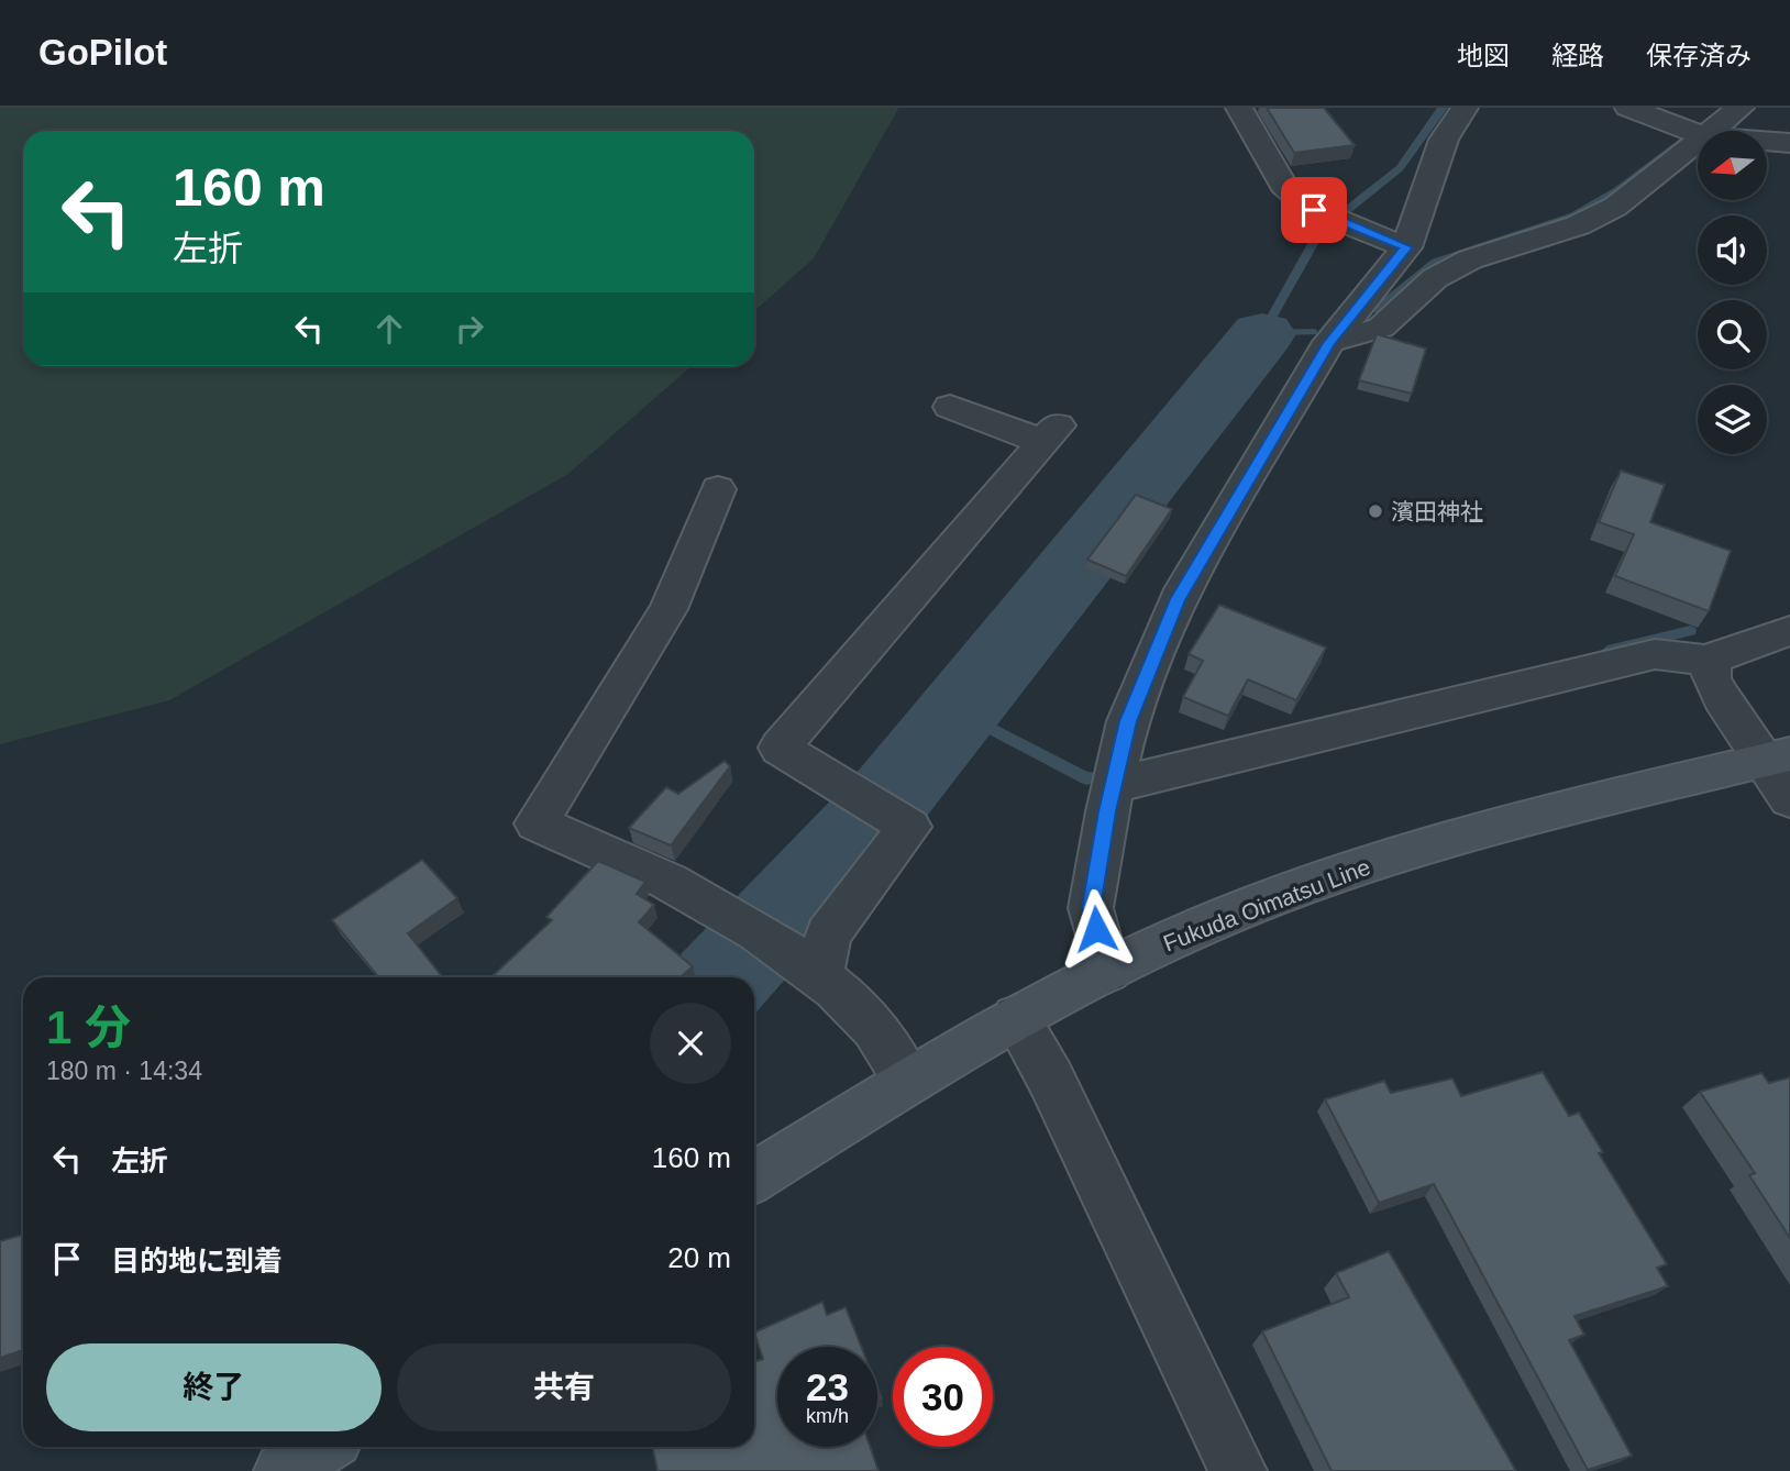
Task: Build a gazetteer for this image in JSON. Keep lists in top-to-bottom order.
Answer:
{
  "streets": {
    "main road": ["Fukuda Oimatsu Line"]
  },
  "places": ["濱田神社"],
  "north": "left",
  "page": {
    "header": "GoPilot",
    "nav": ["地図", "経路", "保存済み"],
    "turn": ["160 m", "左折"],
    "heading": ["1 分", "180 m · 14:34"],
    "list": [
      {
        "name": "左折",
        "value": "160 m"
      },
      {
        "name": "目的地に到着",
        "value": "20 m"
      }
    ],
    "buttons": ["終了", "共有"],
    "speed": "23 km/h",
    "limit": "30"
  }
}
